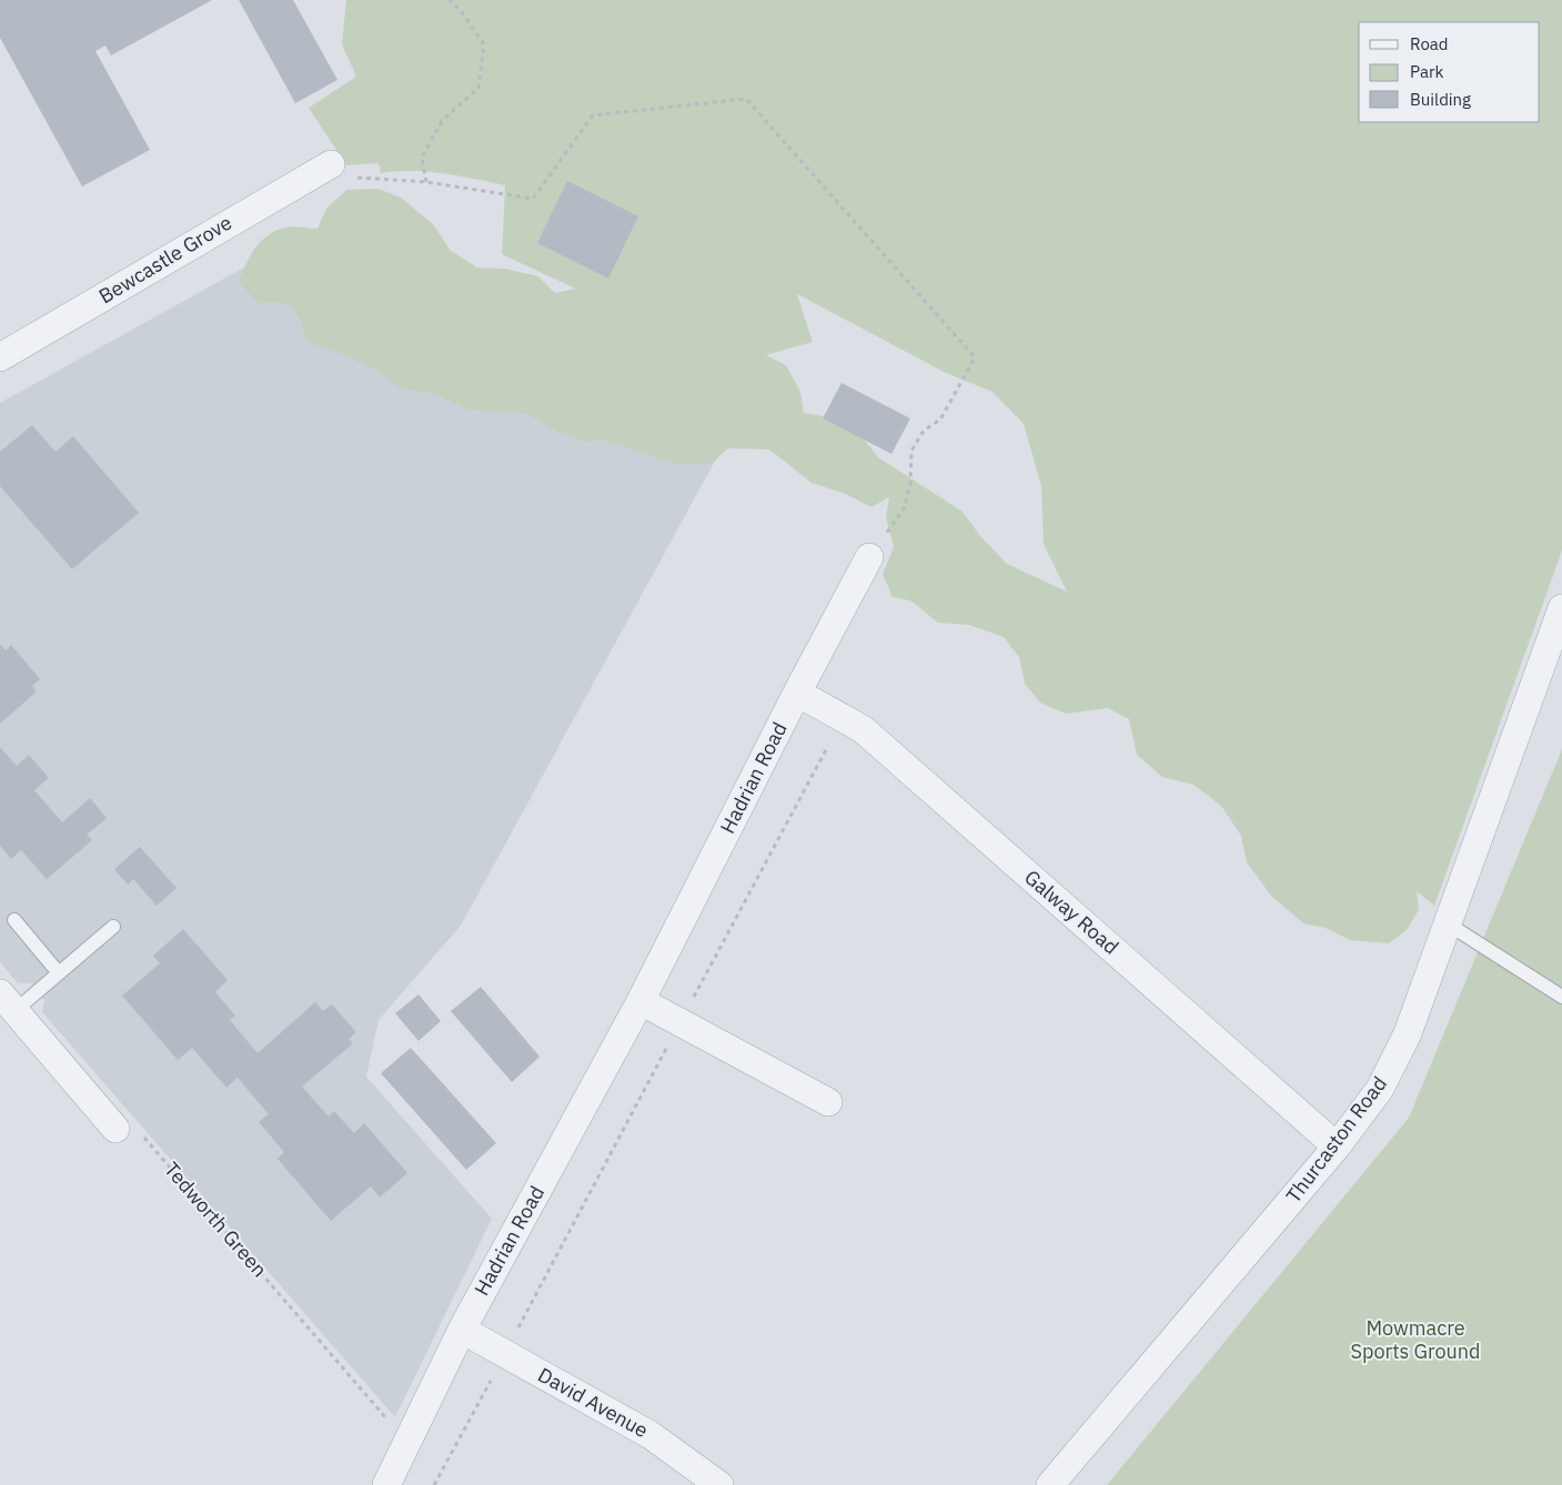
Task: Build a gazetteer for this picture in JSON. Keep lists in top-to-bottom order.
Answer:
{
  "streets": {
    "street": [
      "Bewcastle Grove",
      "Hadrian Road",
      "Galway Road",
      "Thurcaston Road",
      "David Avenue"
    ],
    "path": ["Tedworth Green"]
  },
  "crossings": [
    ["Hadrian Road", "Galway Road"],
    ["Hadrian Road", "Tedworth Green"],
    ["Hadrian Road", "David Avenue"],
    ["Galway Road", "Thurcaston Road"]
  ],
  "parks": ["Mowmacre Sports Ground"],
  "legend": ["Road", "Park", "Building"]
}
